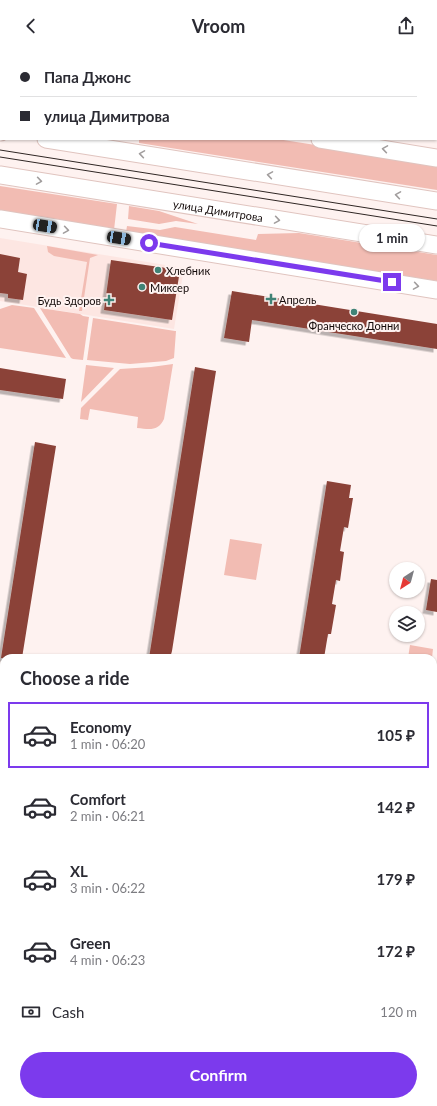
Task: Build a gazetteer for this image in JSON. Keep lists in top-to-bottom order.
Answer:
{
  "streets": {
    "street": ["улица Димитрова"]
  },
  "places": {
    "other": ["Хлебник", "Миксер", "Франческо Донни"],
    "health": ["Апрель", "Будь Здоров"]
  },
  "north": "bottom left",
  "page": {
    "header": "Vroom",
    "banner": ["Папа Джонс", "улица Димитрова"],
    "bubble": "1 min",
    "heading": "Choose a ride",
    "list": [
      {
        "name": "Economy",
        "note": "1 min · 06:20",
        "value": "105 ₽"
      },
      {
        "name": "Comfort",
        "note": "2 min · 06:21",
        "value": "142 ₽"
      },
      {
        "name": "XL",
        "note": "3 min · 06:22",
        "value": "179 ₽"
      },
      {
        "name": "Green",
        "note": "4 min · 06:23",
        "value": "172 ₽"
      }
    ],
    "pay": ["Cash", "120 m"],
    "buttons": "Confirm"
  }
}
